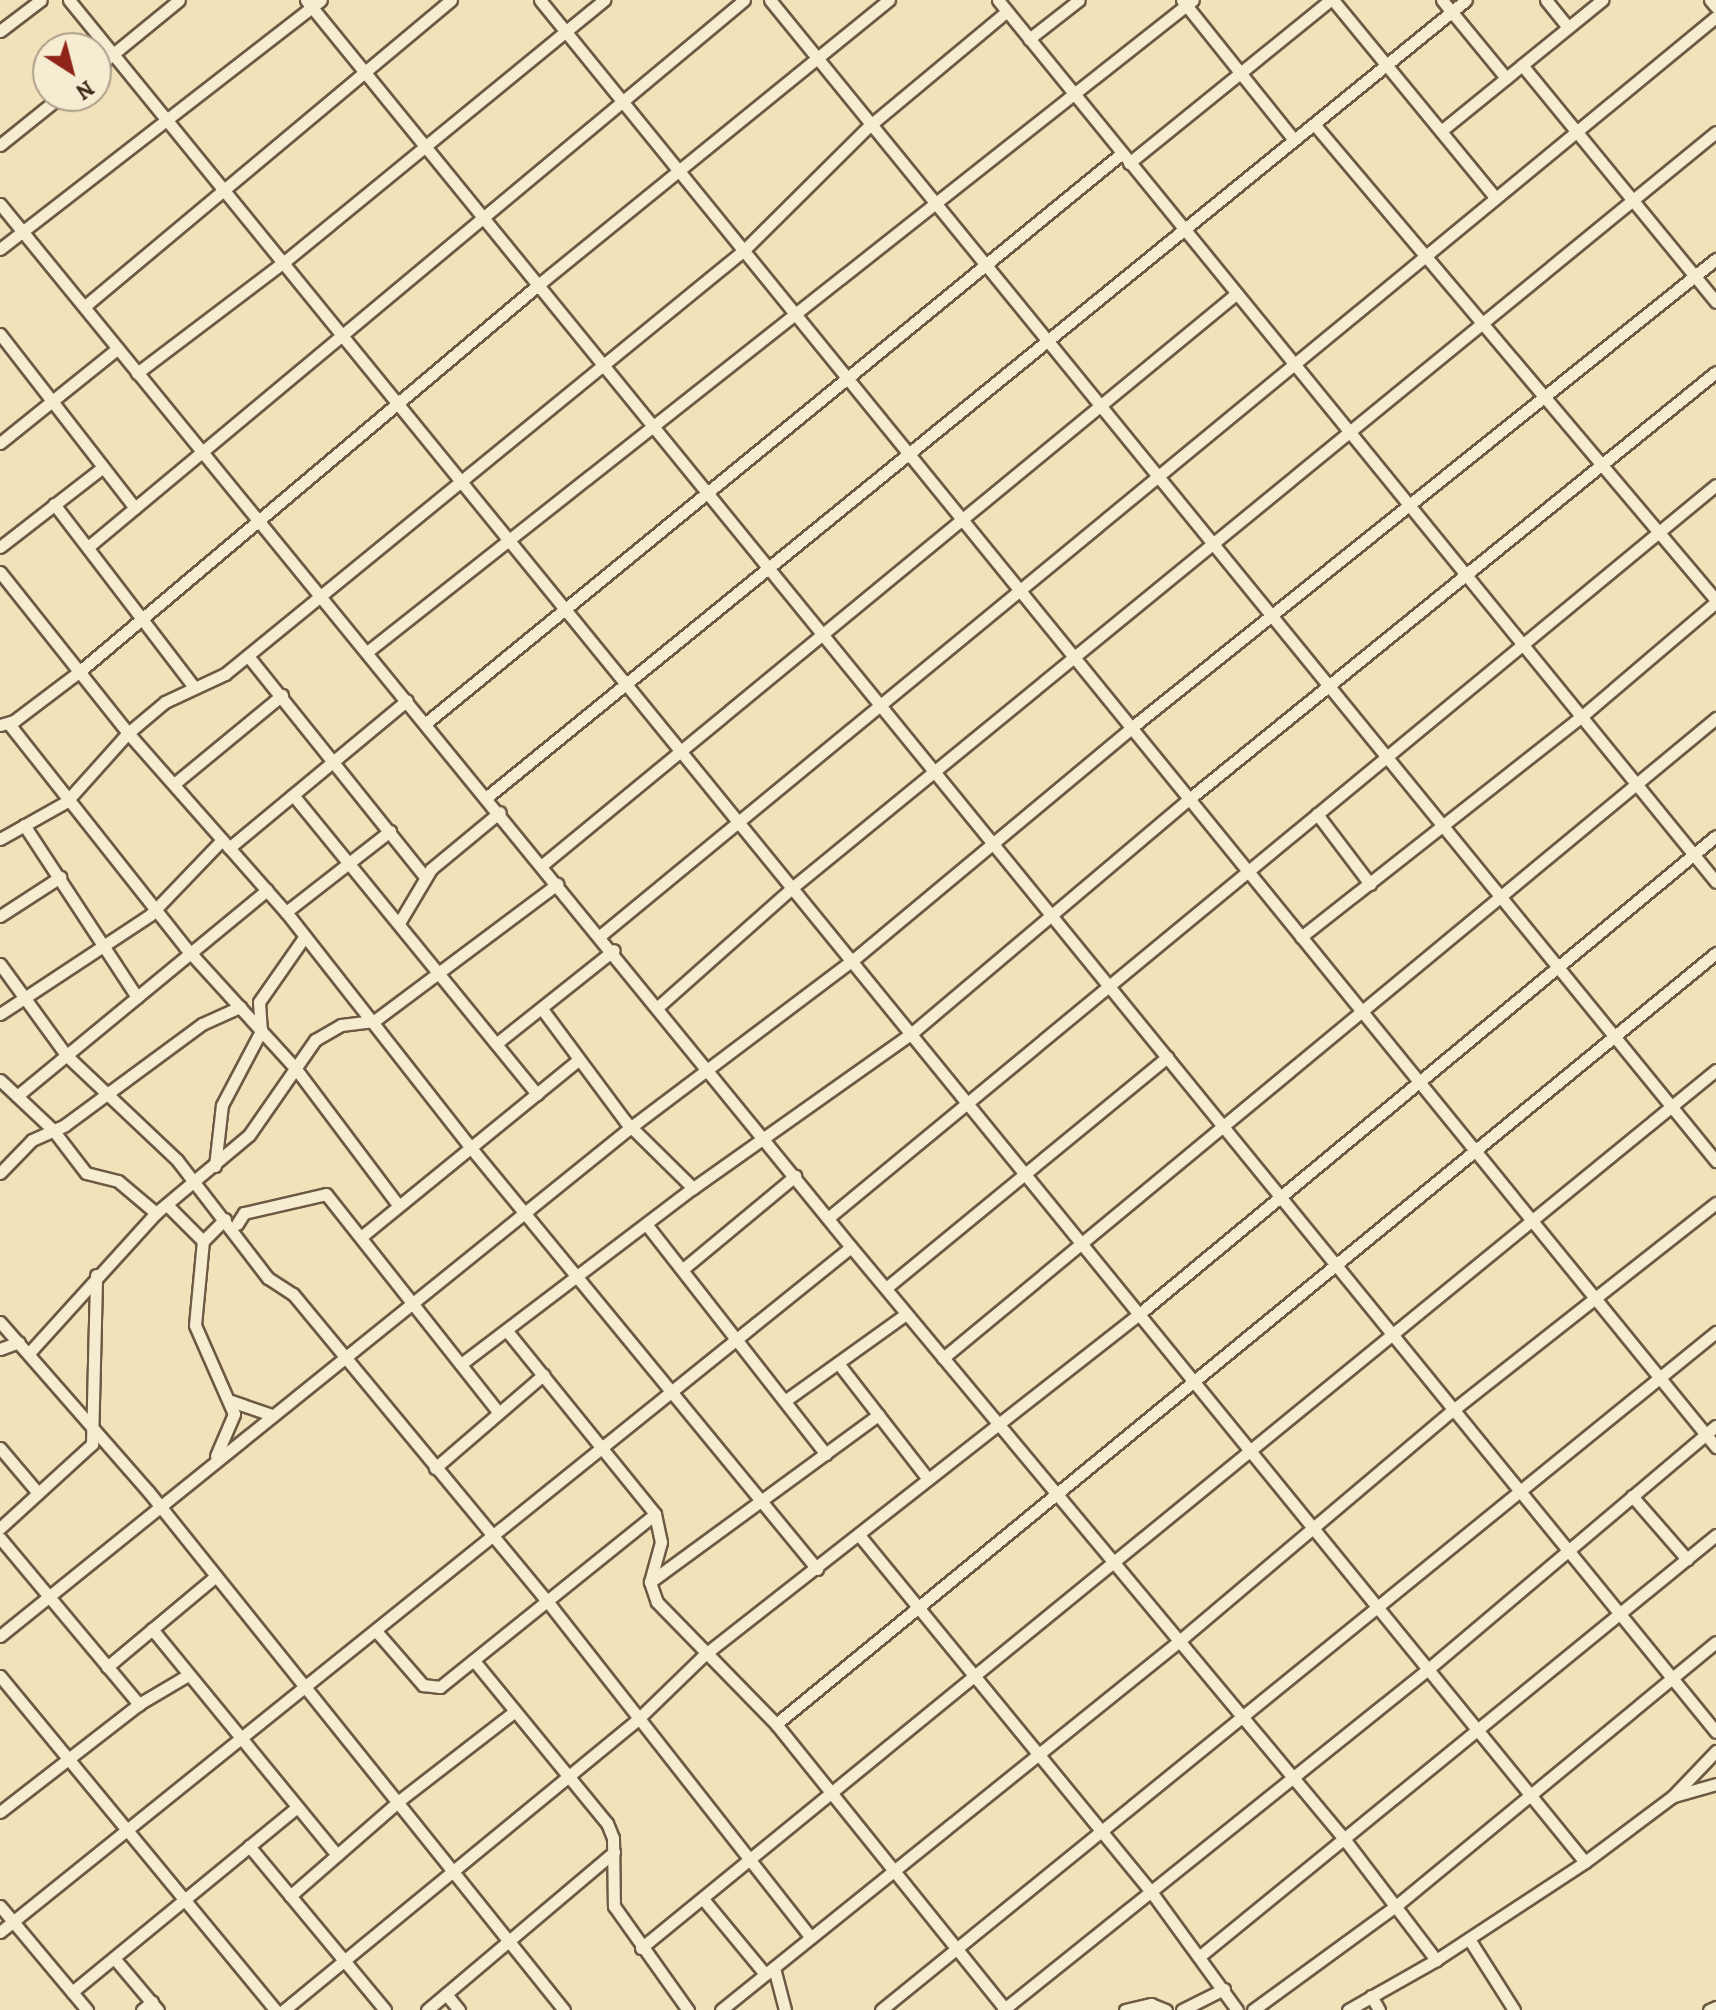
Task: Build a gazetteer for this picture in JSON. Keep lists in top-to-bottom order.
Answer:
{
  "north": "bottom right"
}
